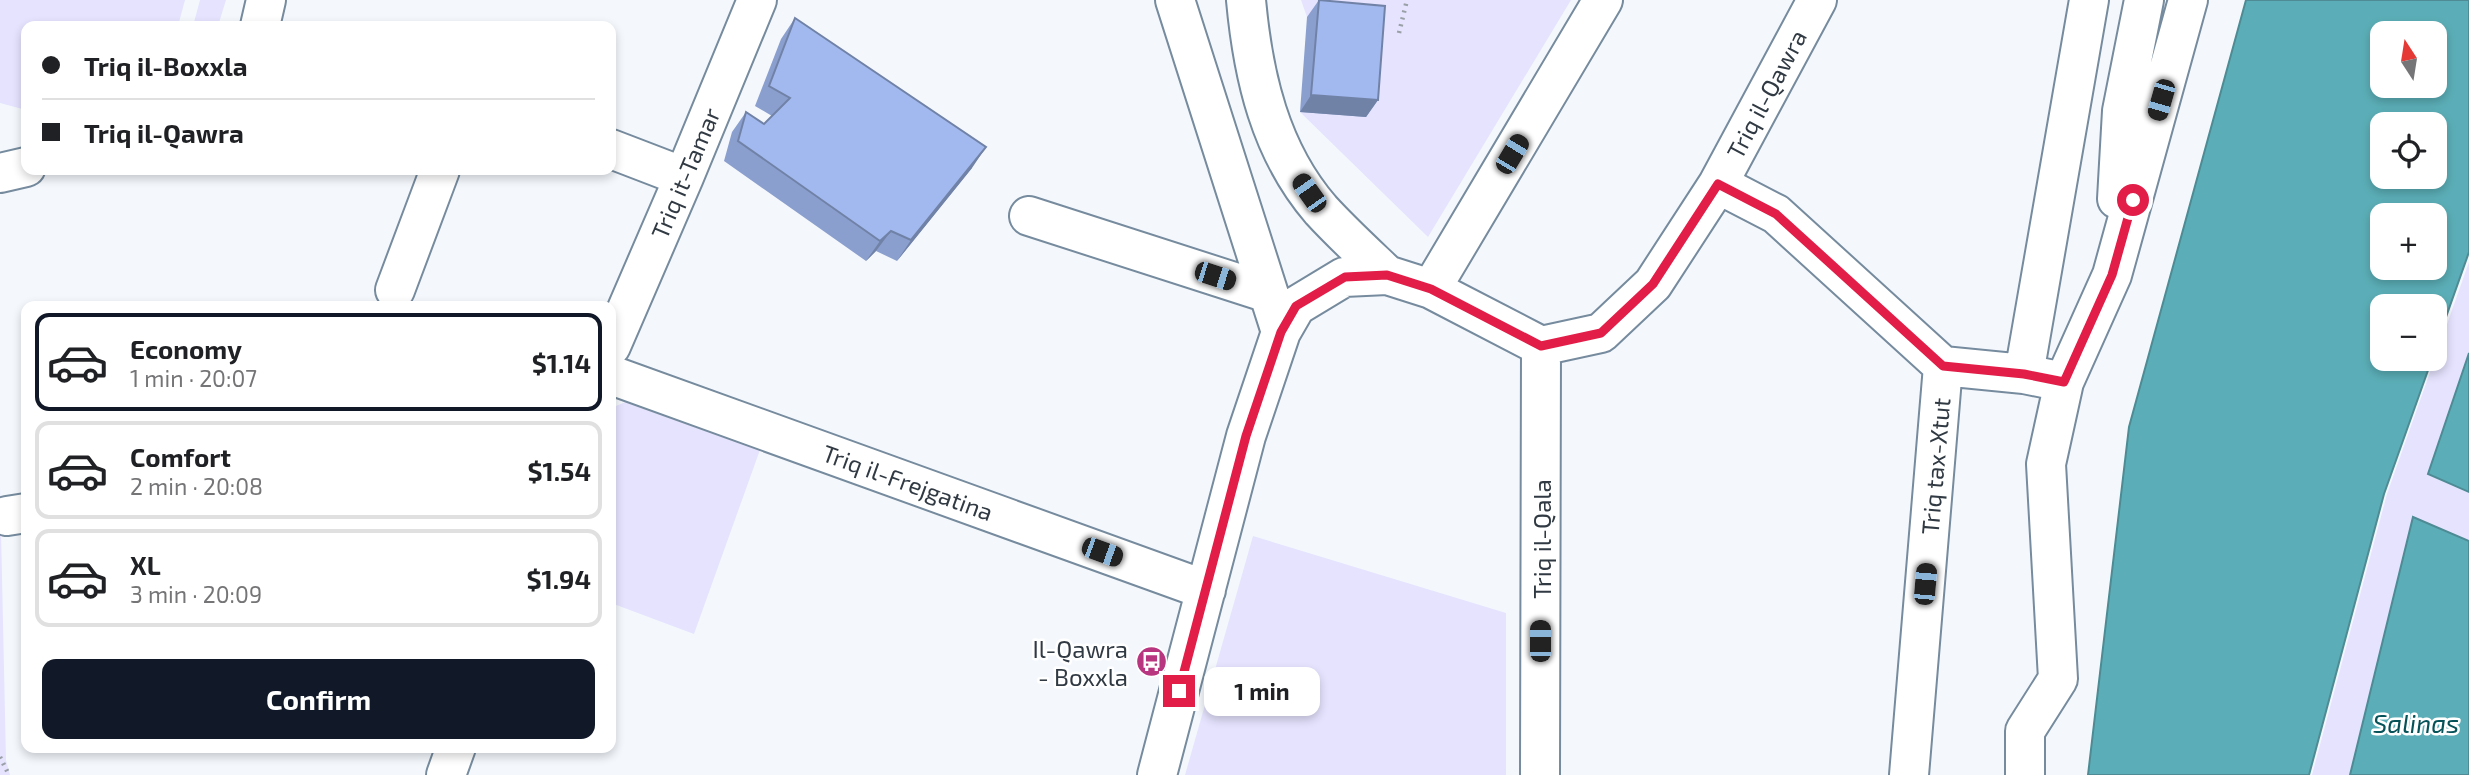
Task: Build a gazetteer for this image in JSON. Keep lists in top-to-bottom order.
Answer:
{
  "streets": {
    "street": [
      "Triq il-Qawra",
      "Triq it-Tamar",
      "Triq tax-Xtut",
      "Triq il-Frejgatina",
      "Triq il-Qala"
    ]
  },
  "crossings": [
    ["Triq il-Qawra", "Triq il-Qala"]
  ],
  "water": ["Salinas"],
  "places": {
    "bus stop": ["Il-Qawra - Boxxla"]
  },
  "north": "top",
  "page": {
    "map_buttons": ["+", "−"],
    "banner": ["Triq il-Boxxla", "Triq il-Qawra"],
    "list": [
      {
        "name": "Economy",
        "note": "1 min · 20:07",
        "value": "$1.14"
      },
      {
        "name": "Comfort",
        "note": "2 min · 20:08",
        "value": "$1.54"
      },
      {
        "name": "XL",
        "note": "3 min · 20:09",
        "value": "$1.94"
      }
    ],
    "buttons": "Confirm",
    "bubble": "1 min"
  }
}
